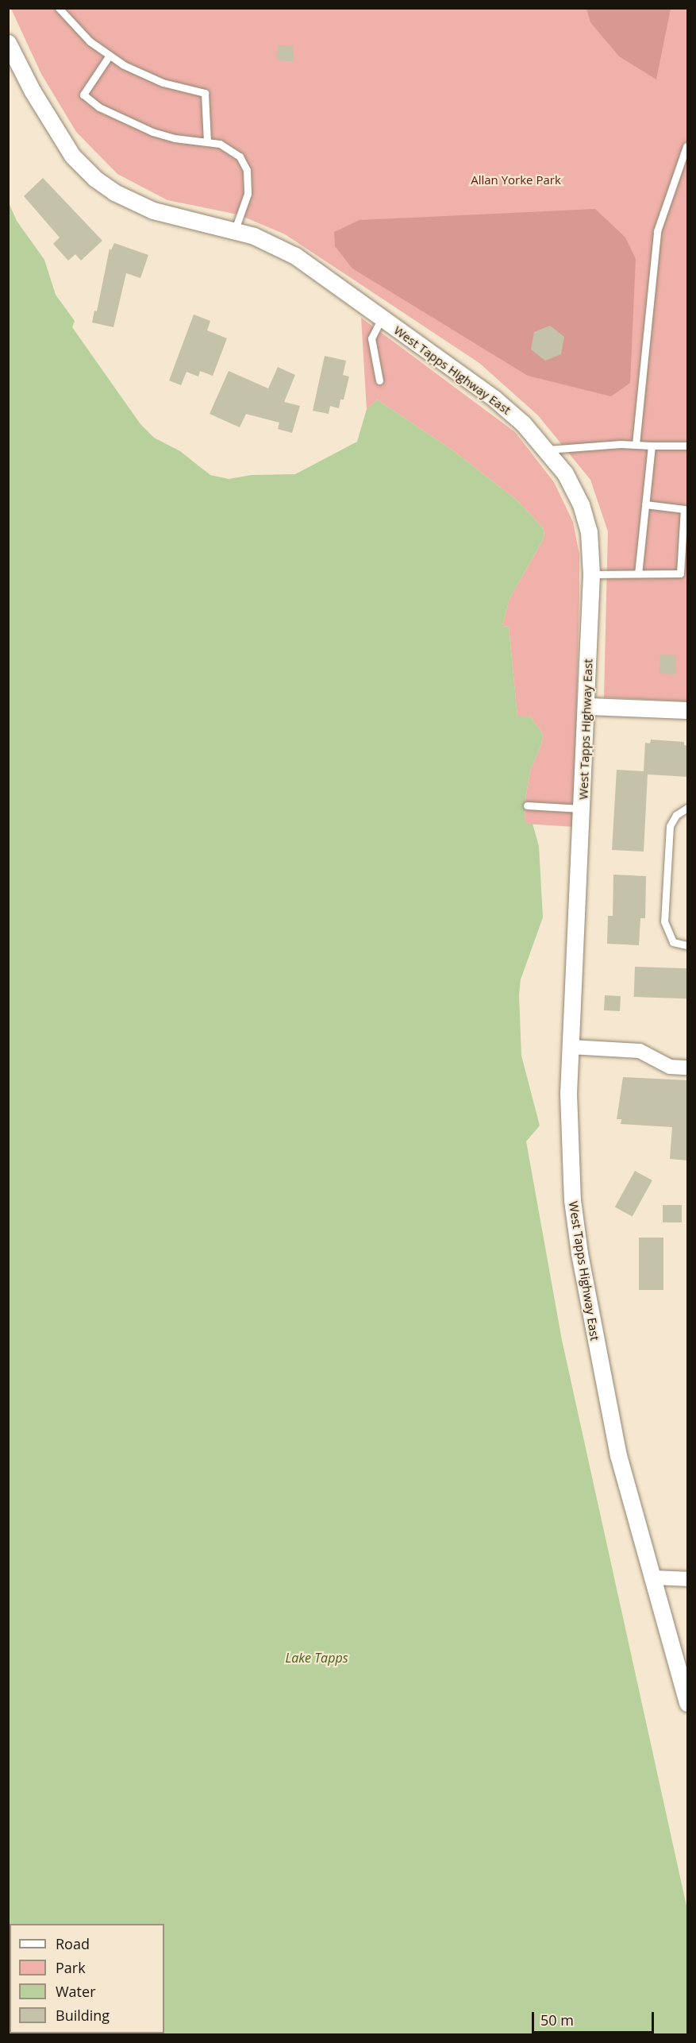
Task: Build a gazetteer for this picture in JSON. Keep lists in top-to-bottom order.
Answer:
{
  "streets": {
    "street": ["West Tapps Highway East"]
  },
  "water": ["Lake Tapps"],
  "parks": ["Allan Yorke Park"],
  "legend": [
    "Road",
    "Park",
    "Water",
    "Building"
  ],
  "scale_bar": "50 m"
}
